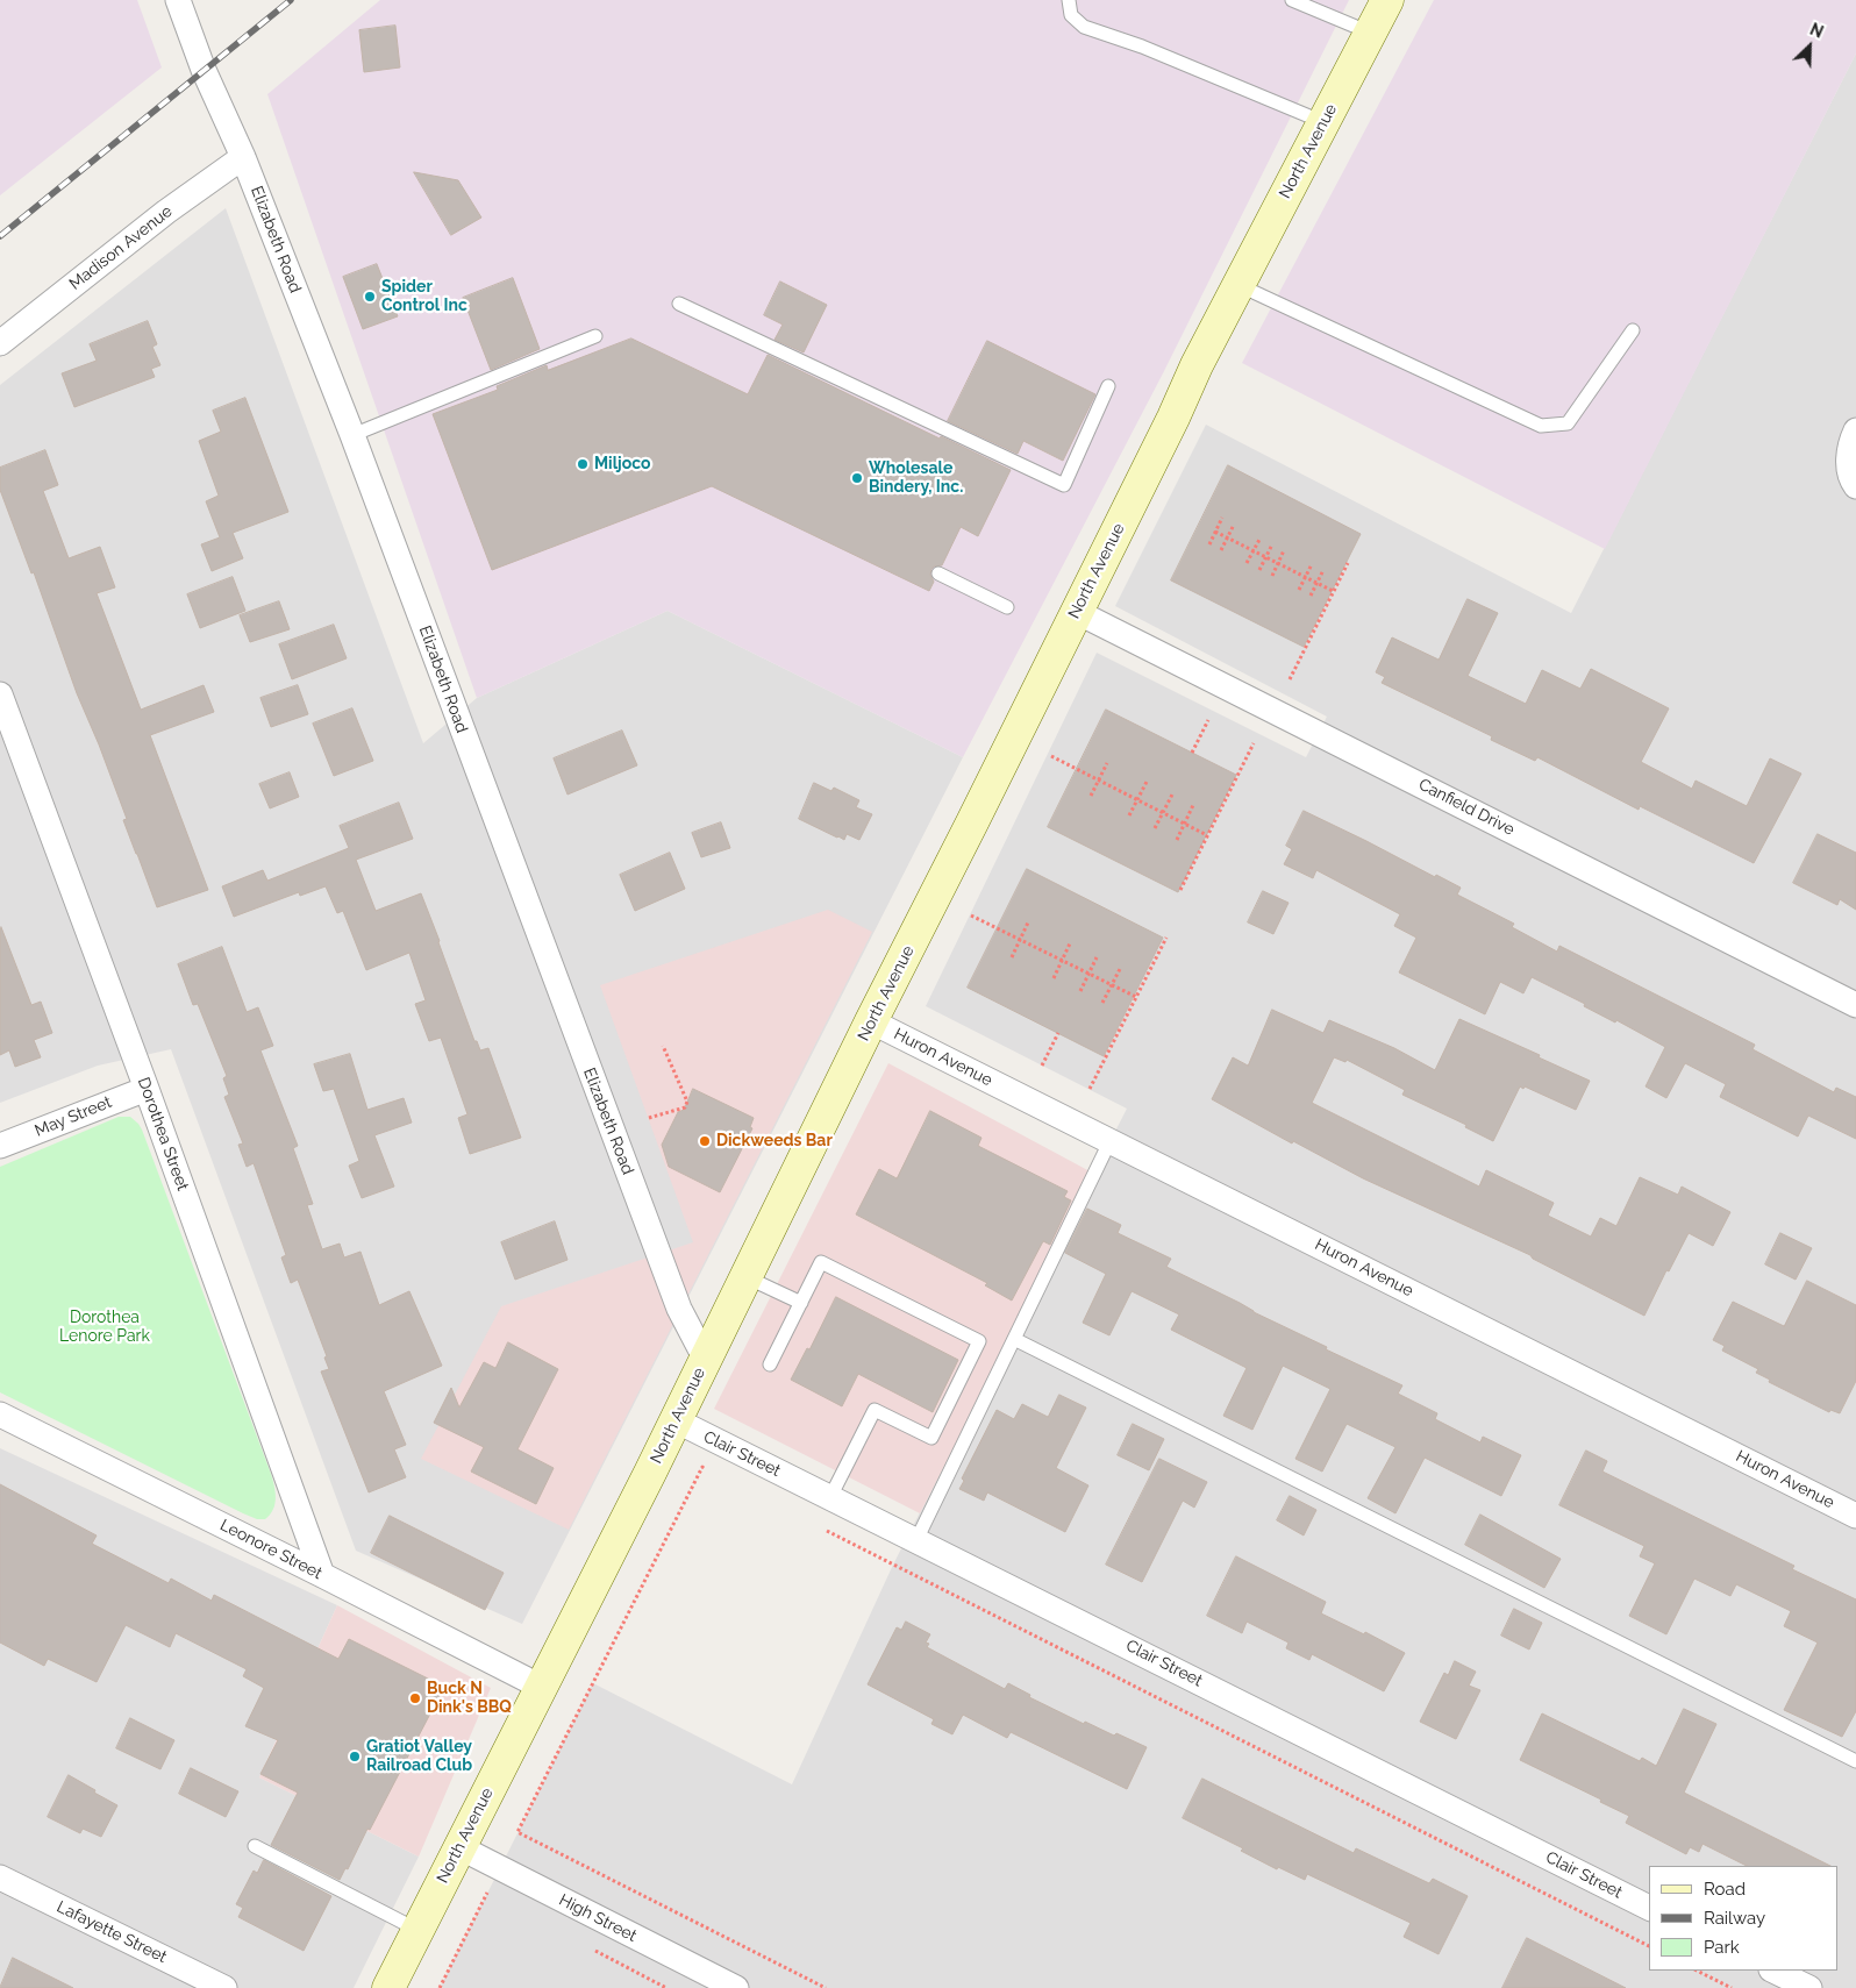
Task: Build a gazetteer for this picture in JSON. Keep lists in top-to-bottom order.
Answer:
{
  "streets": {
    "main road": ["North Avenue"],
    "street": [
      "Elizabeth Road",
      "Madison Avenue",
      "Canfield Drive",
      "Huron Avenue",
      "May Street",
      "Dorothea Street",
      "Clair Street",
      "Leonore Street",
      "High Street",
      "Lafayette Street"
    ]
  },
  "crossings": [
    ["North Avenue", "Elizabeth Road"],
    ["North Avenue", "Canfield Drive"],
    ["North Avenue", "Huron Avenue"],
    ["North Avenue", "Clair Street"],
    ["North Avenue", "Leonore Street"],
    ["North Avenue", "High Street"],
    ["Elizabeth Road", "Madison Avenue"],
    ["May Street", "Dorothea Street"],
    ["Dorothea Street", "Leonore Street"]
  ],
  "parks": ["Dorothea Lenore Park"],
  "places": [
    "Spider Control Inc",
    "Miljoco",
    "Wholesale Bindery, Inc.",
    "Dickweeds Bar",
    "Buck N Dink's BBQ",
    "Gratiot Valley Railroad Club"
  ],
  "legend": ["Road", "Railway", "Park"],
  "north": "top right"
}
